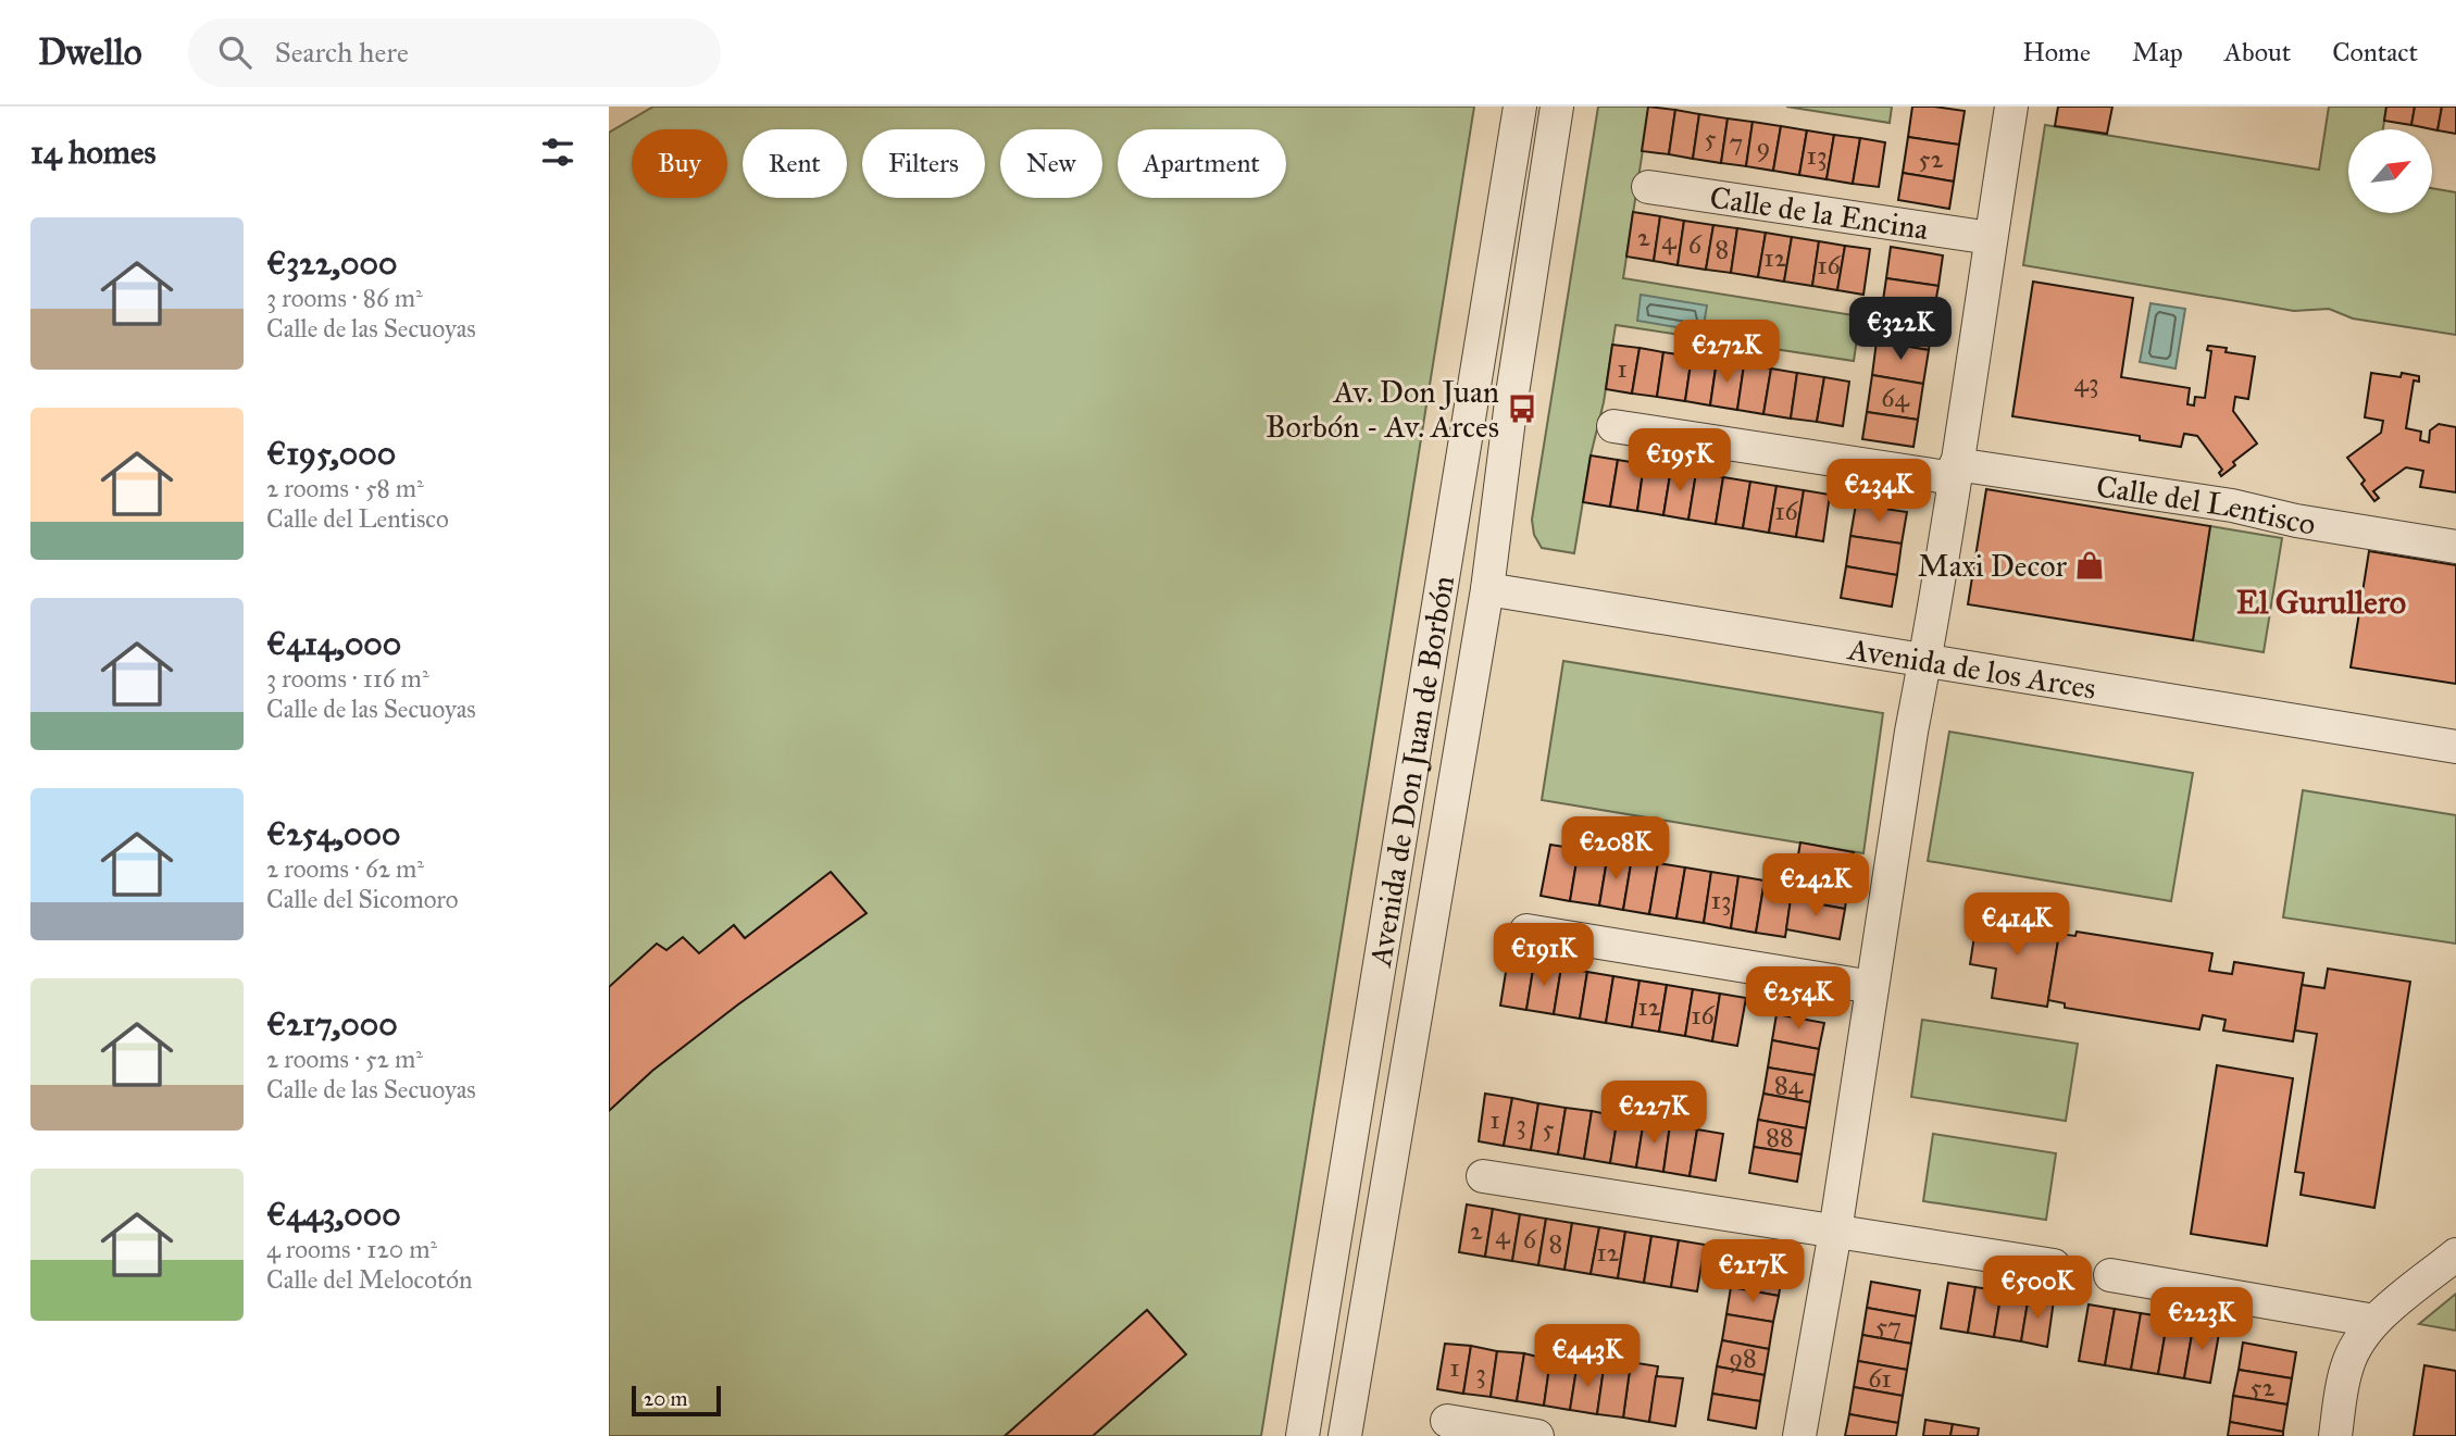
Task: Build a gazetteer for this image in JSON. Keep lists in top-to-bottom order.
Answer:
{
  "streets": {
    "street": [
      "Calle de la Encina",
      "Calle del Lentisco",
      "Avenida de los Arces",
      "Avenida de Don Juan de Borbón"
    ]
  },
  "crossings": [
    ["Avenida de los Arces", "Avenida de Don Juan de Borbón"]
  ],
  "districts": ["El Gurullero"],
  "places": {
    "bus stop": ["Av. Don Juan Borbón - Av. Arces"],
    "shop": ["Maxi Decor"]
  },
  "house_numbers": [
    "5",
    "7",
    "9",
    "13",
    "52",
    "2",
    "4",
    "6",
    "8",
    "12",
    "16",
    "1",
    "43",
    "64",
    "16",
    "13",
    "12",
    "16",
    "84",
    "1",
    "3",
    "5",
    "88",
    "2",
    "4",
    "6",
    "8",
    "12",
    "57",
    "98",
    "1",
    "3",
    "61",
    "52"
  ],
  "scale_bar": "20 m",
  "north": "top right",
  "page": {
    "header": "Dwello",
    "search": "Search here",
    "nav": [
      "Home",
      "Map",
      "About",
      "Contact"
    ],
    "heading": "14 homes",
    "chip": [
      "Buy",
      "Rent",
      "Filters",
      "New",
      "Apartment"
    ],
    "list": [
      {
        "name": "€322,000",
        "note": "3 rooms · 86 m² · Calle de las Secuoyas"
      },
      {
        "name": "€195,000",
        "note": "2 rooms · 58 m² · Calle del Lentisco"
      },
      {
        "name": "€414,000",
        "note": "3 rooms · 116 m² · Calle de las Secuoyas"
      },
      {
        "name": "€254,000",
        "note": "2 rooms · 62 m² · Calle del Sicomoro"
      },
      {
        "name": "€217,000",
        "note": "2 rooms · 52 m² · Calle de las Secuoyas"
      },
      {
        "name": "€443,000",
        "note": "4 rooms · 120 m² · Calle del Melocotón"
      }
    ],
    "price": [
      "€322K",
      "€272K",
      "€195K",
      "€234K",
      "€208K",
      "€242K",
      "€414K",
      "€191K",
      "€254K",
      "€227K",
      "€217K",
      "€500K",
      "€223K",
      "€443K"
    ],
    "scale": "20 m"
  }
}
